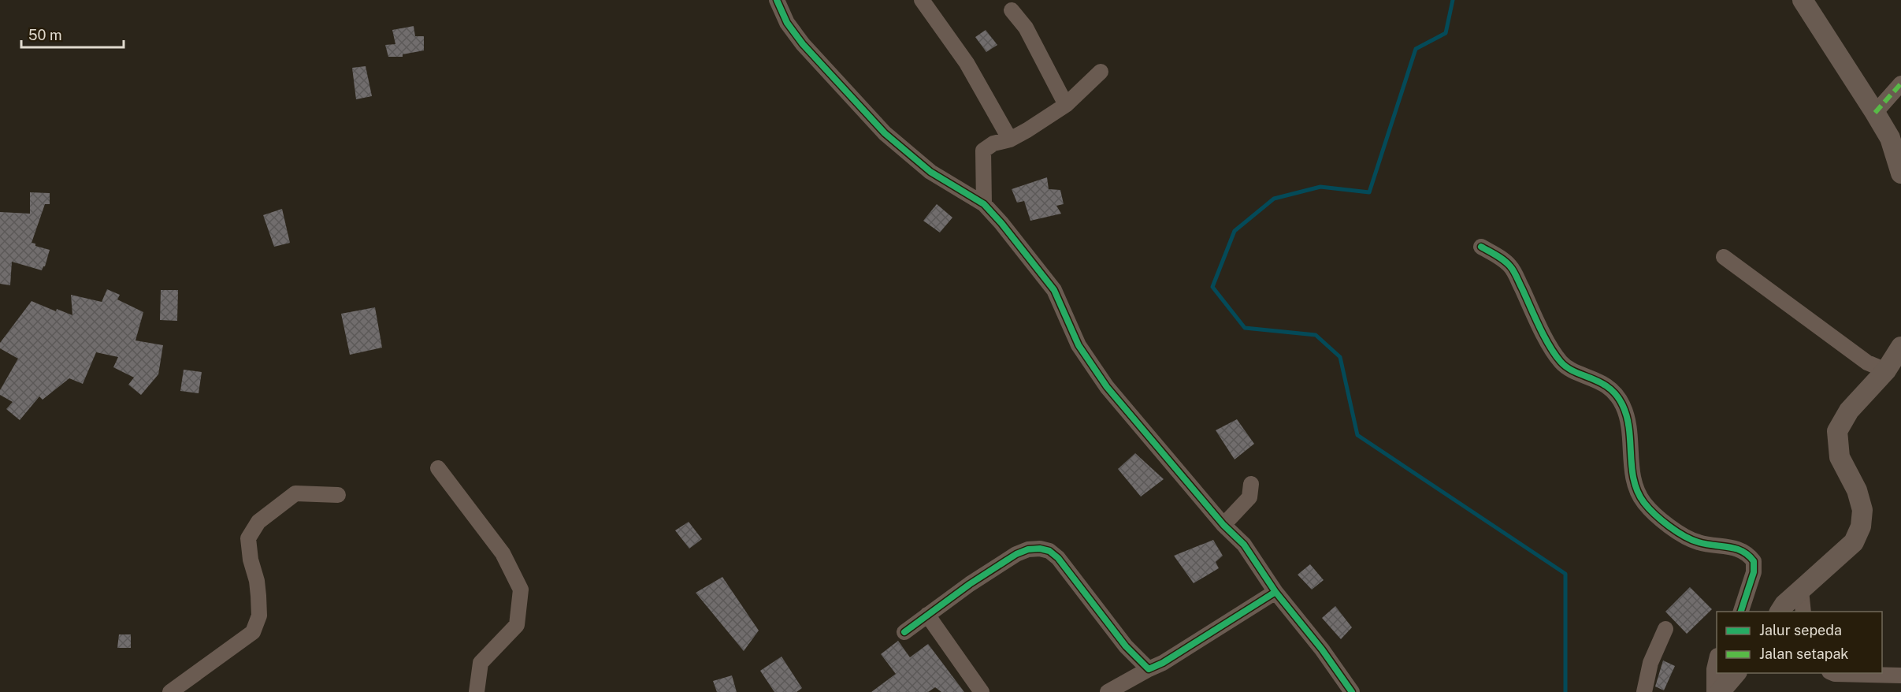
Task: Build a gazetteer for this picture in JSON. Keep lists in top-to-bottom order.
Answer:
{
  "legend": ["Jalur sepeda", "Jalan setapak"],
  "scale_bar": "50 m"
}
